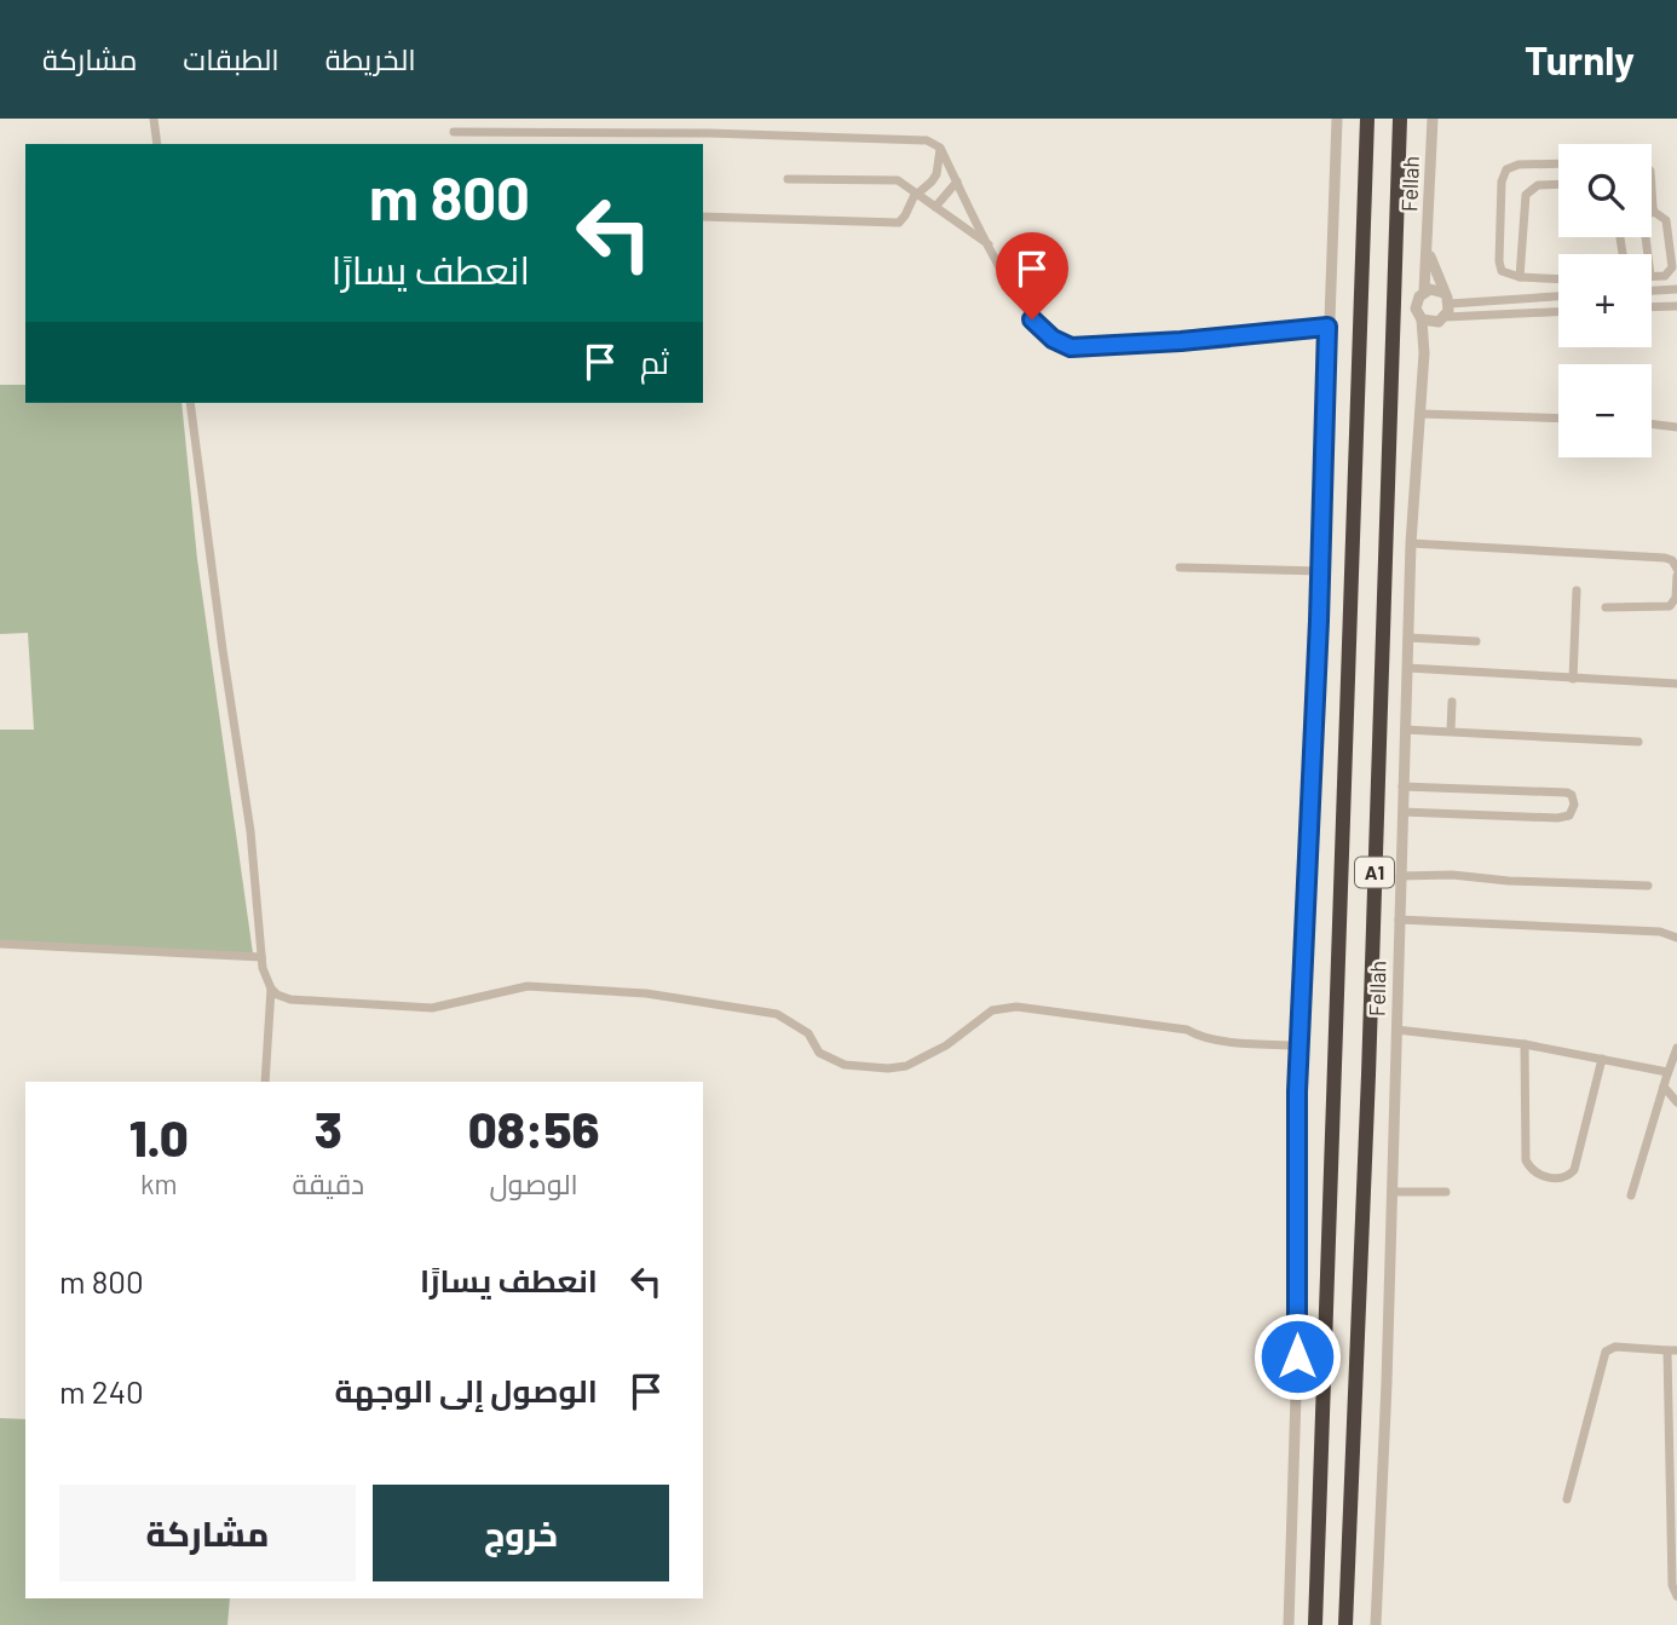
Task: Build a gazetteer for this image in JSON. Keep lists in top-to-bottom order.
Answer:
{
  "streets": {
    "highway": ["A1"],
    "street": ["Fellah"]
  },
  "page": {
    "header": "Turnly",
    "nav": ["الخريطة", "الطبقات", "مشاركة"],
    "map_buttons": ["+", "−"],
    "turn": ["800 m", "انعطف يسارًا"],
    "then": "ثم",
    "eta": [
      "08:56",
      "الوصول",
      "3",
      "دقيقة",
      "1.0",
      "km"
    ],
    "list": [
      {
        "name": "انعطف يسارًا",
        "value": "800 m"
      },
      {
        "name": "الوصول إلى الوجهة",
        "value": "240 m"
      }
    ],
    "buttons": ["خروج", "مشاركة"]
  }
}
